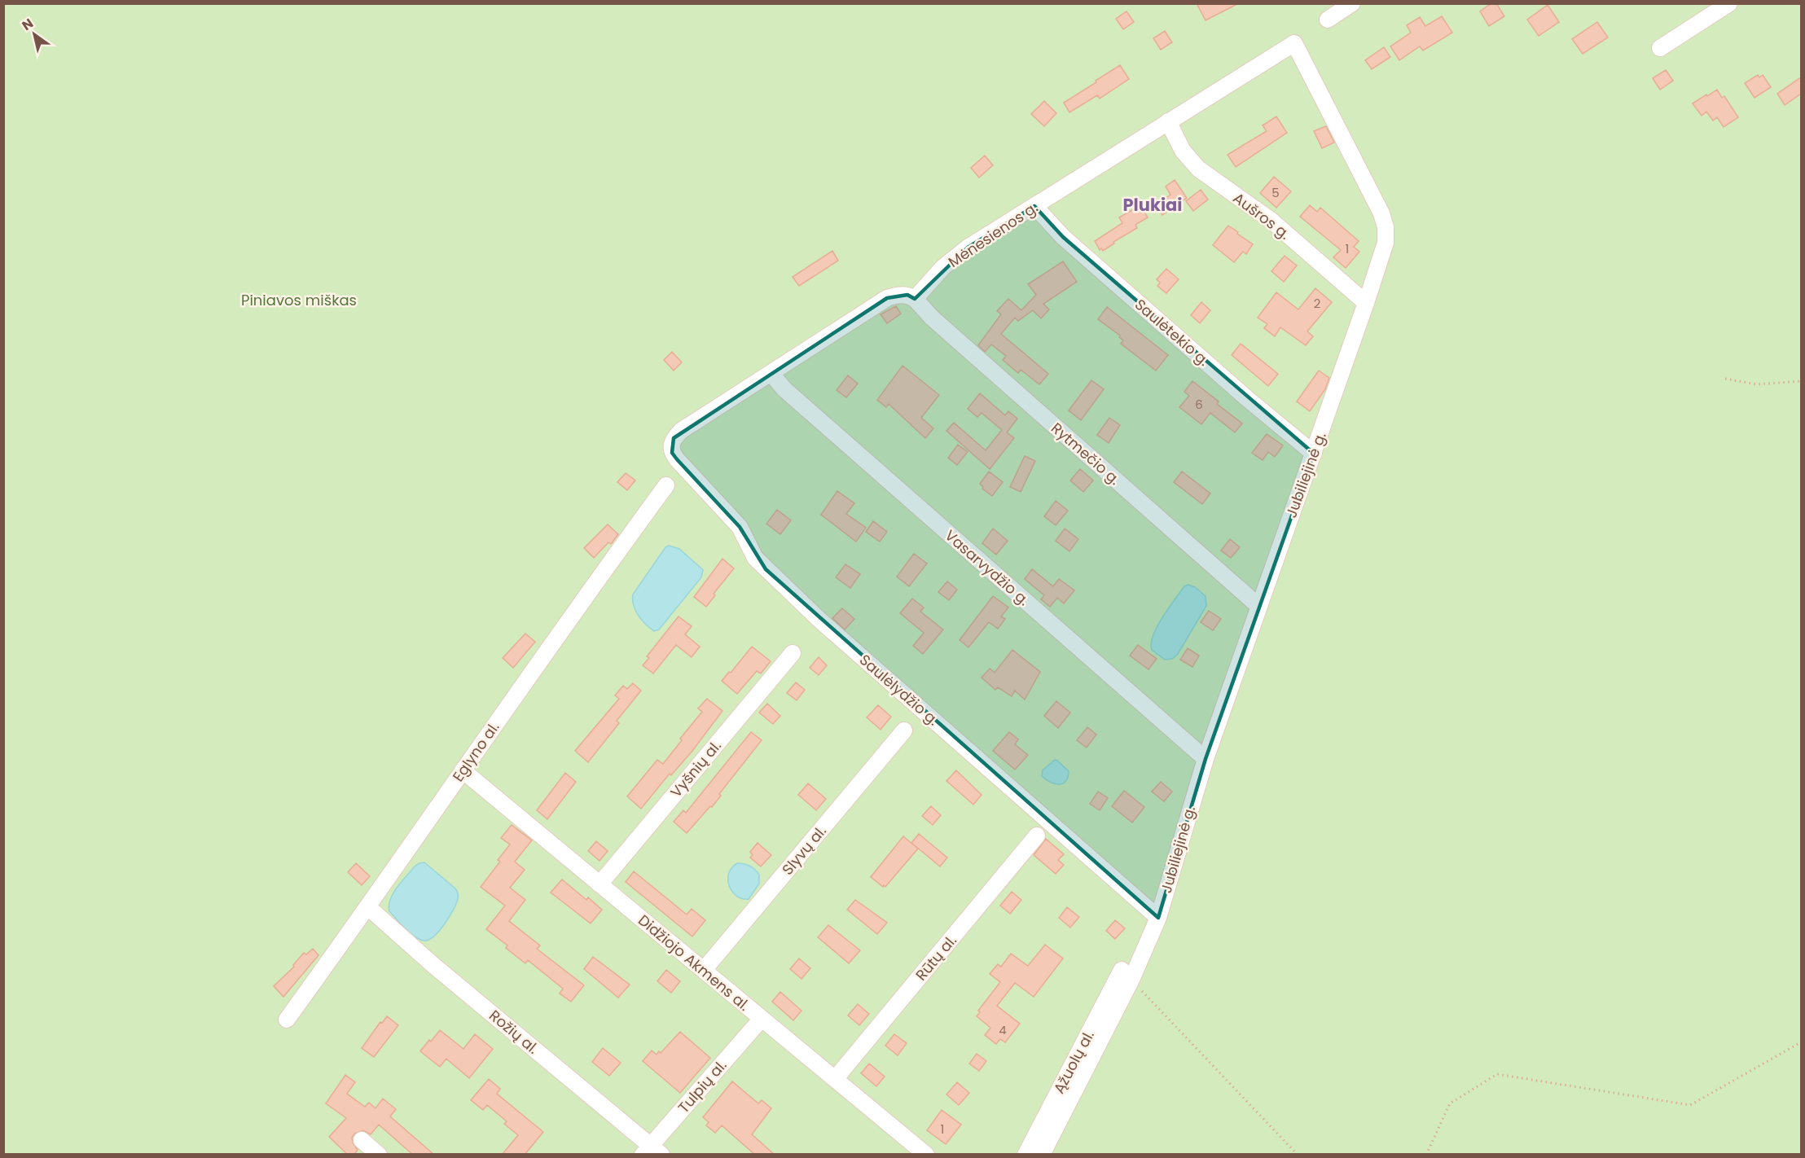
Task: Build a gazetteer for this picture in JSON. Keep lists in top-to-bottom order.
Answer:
{
  "streets": {
    "street": [
      "Aušros g.",
      "Mėnesienos g.",
      "Saulėtekio g.",
      "Rytmečio g.",
      "Jubiliejinė g.",
      "Vasarvydžio g.",
      "Saulėlydžio g.",
      "Eglyno al.",
      "Vyšnių al.",
      "Slyvų al.",
      "Rūtų al.",
      "Didžiojo Akmens al.",
      "Rožių al.",
      "Ąžuolų al.",
      "Tulpių al."
    ]
  },
  "crossings": [
    ["Aušros g.", "Mėnesienos g."],
    ["Aušros g.", "Jubiliejinė g."],
    ["Mėnesienos g.", "Saulėtekio g."],
    ["Mėnesienos g.", "Rytmečio g."],
    ["Mėnesienos g.", "Jubiliejinė g."],
    ["Saulėtekio g.", "Jubiliejinė g."],
    ["Rytmečio g.", "Jubiliejinė g."],
    ["Jubiliejinė g.", "Vasarvydžio g."],
    ["Jubiliejinė g.", "Saulėlydžio g."],
    ["Jubiliejinė g.", "Ąžuolų al."],
    ["Vasarvydžio g.", "Saulėlydžio g."],
    ["Eglyno al.", "Didžiojo Akmens al."],
    ["Eglyno al.", "Rožių al."],
    ["Vyšnių al.", "Didžiojo Akmens al."],
    ["Slyvų al.", "Didžiojo Akmens al."],
    ["Rūtų al.", "Didžiojo Akmens al."],
    ["Didžiojo Akmens al.", "Tulpių al."],
    ["Rožių al.", "Tulpių al."]
  ],
  "districts": ["Plukiai"],
  "parks": ["Piniavos miškas"],
  "house_numbers": [
    "5",
    "1",
    "2",
    "6",
    "4",
    "1"
  ],
  "north": "top left"
}
